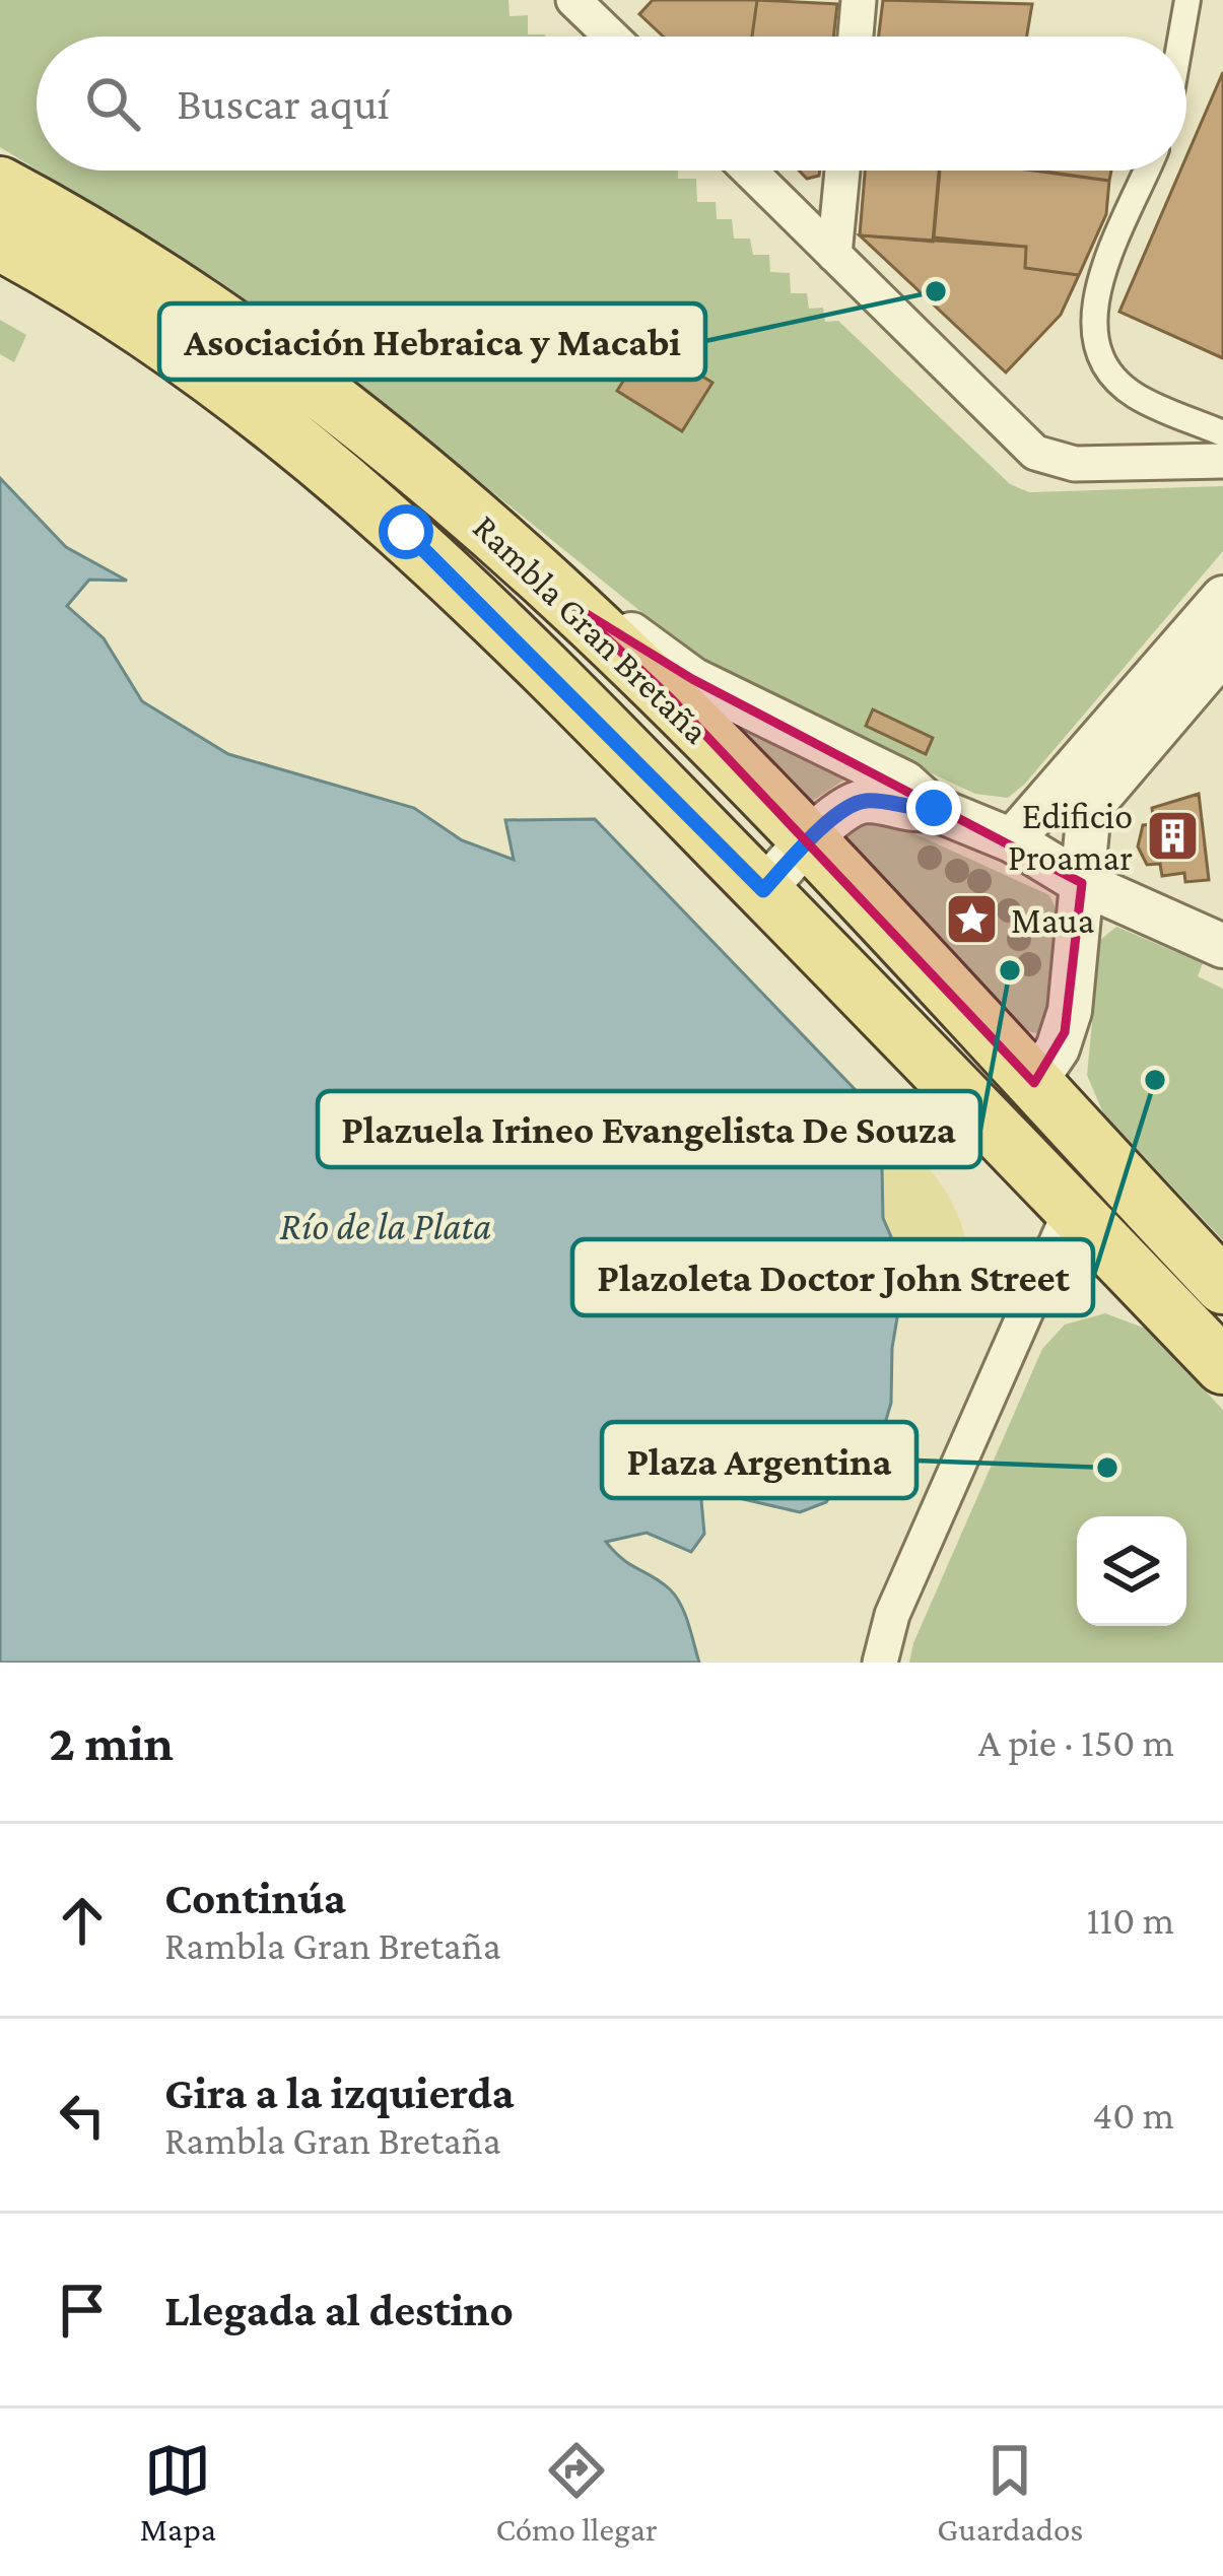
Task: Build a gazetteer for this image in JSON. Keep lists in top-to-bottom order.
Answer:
{
  "streets": {
    "main road": ["Rambla Gran Bretaña"]
  },
  "water": ["Río de la Plata"],
  "places": {
    "other": [
      "Asociación Hebraica y Macabi",
      "Plazuela Irineo Evangelista De Souza",
      "Plazoleta Doctor John Street",
      "Plaza Argentina"
    ],
    "building": ["Edificio Proamar"],
    "place": ["Maua"]
  },
  "page": {
    "search": "Buscar aquí",
    "heading": ["2 min", "A pie · 150 m"],
    "list": [
      ["Continúa", "Rambla Gran Bretaña", "110 m"],
      ["Gira a la izquierda", "Rambla Gran Bretaña", "40 m"],
      "Llegada al destino"
    ],
    "nav": ["Mapa", "Cómo llegar", "Guardados"]
  }
}
